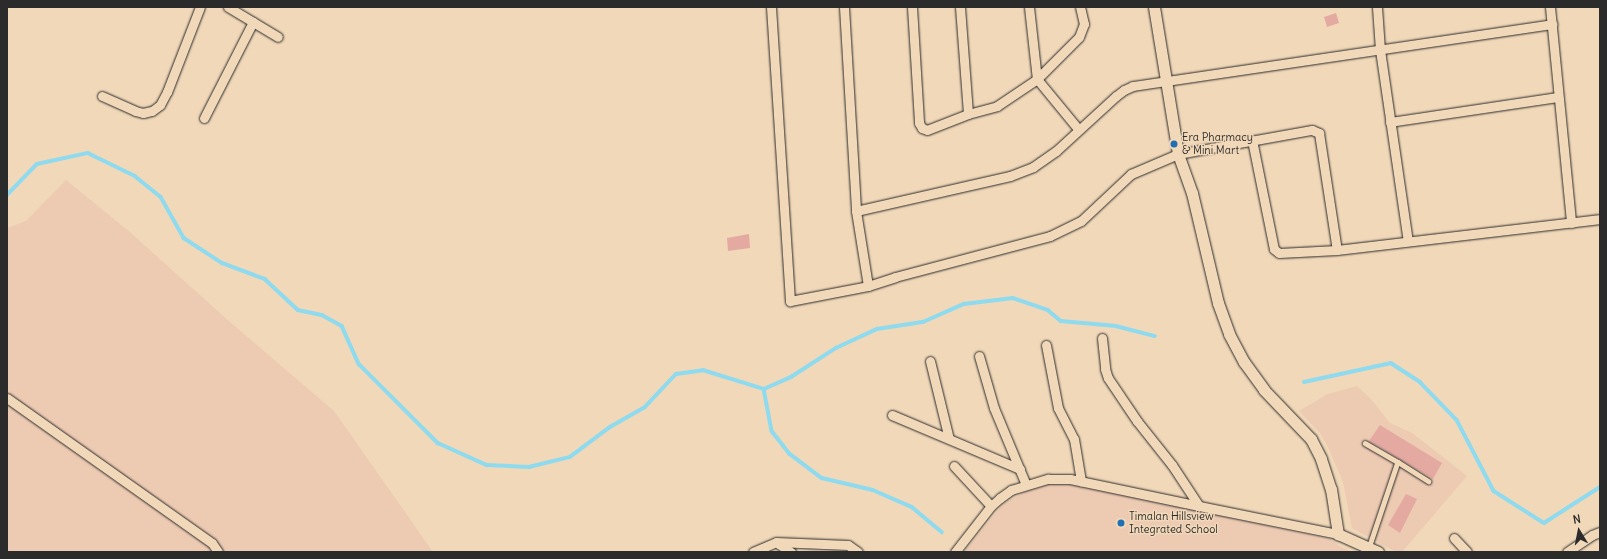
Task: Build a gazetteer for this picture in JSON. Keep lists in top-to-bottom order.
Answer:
{
  "places": ["Era Pharmacy & Mini Mart", "Timalan Hillsview Integrated School"],
  "north": "top"
}
